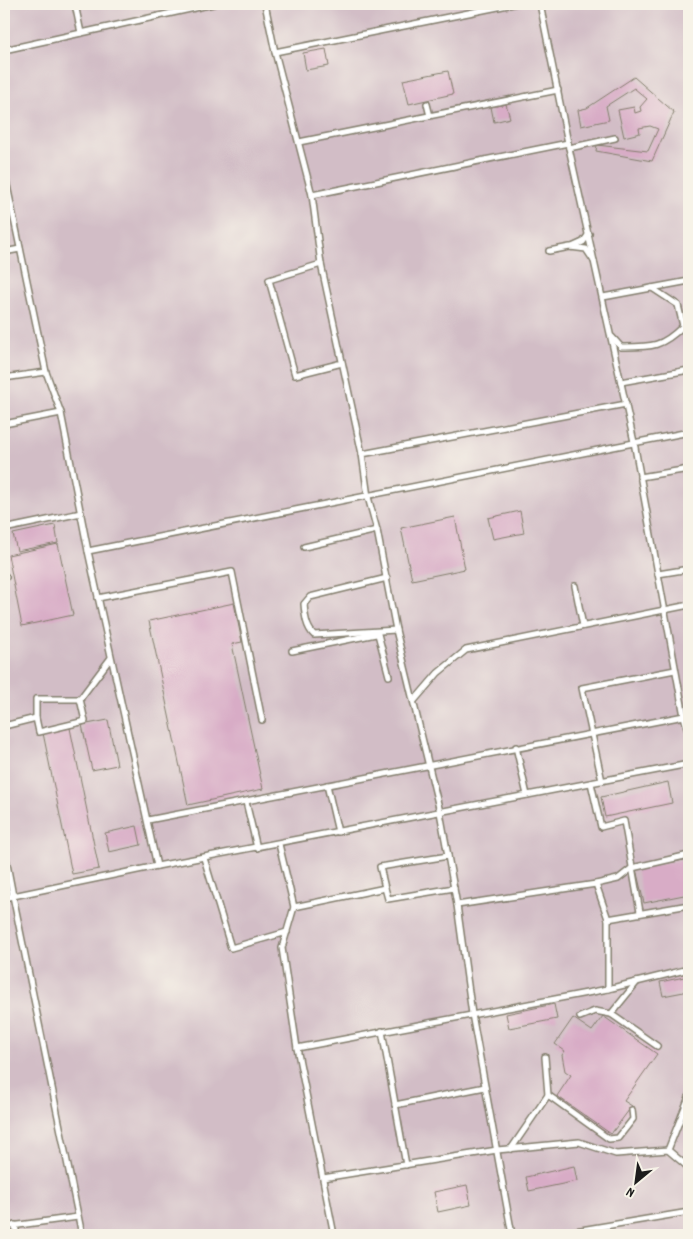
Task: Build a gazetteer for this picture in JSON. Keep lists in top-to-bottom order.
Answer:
{
  "north": "bottom left"
}
